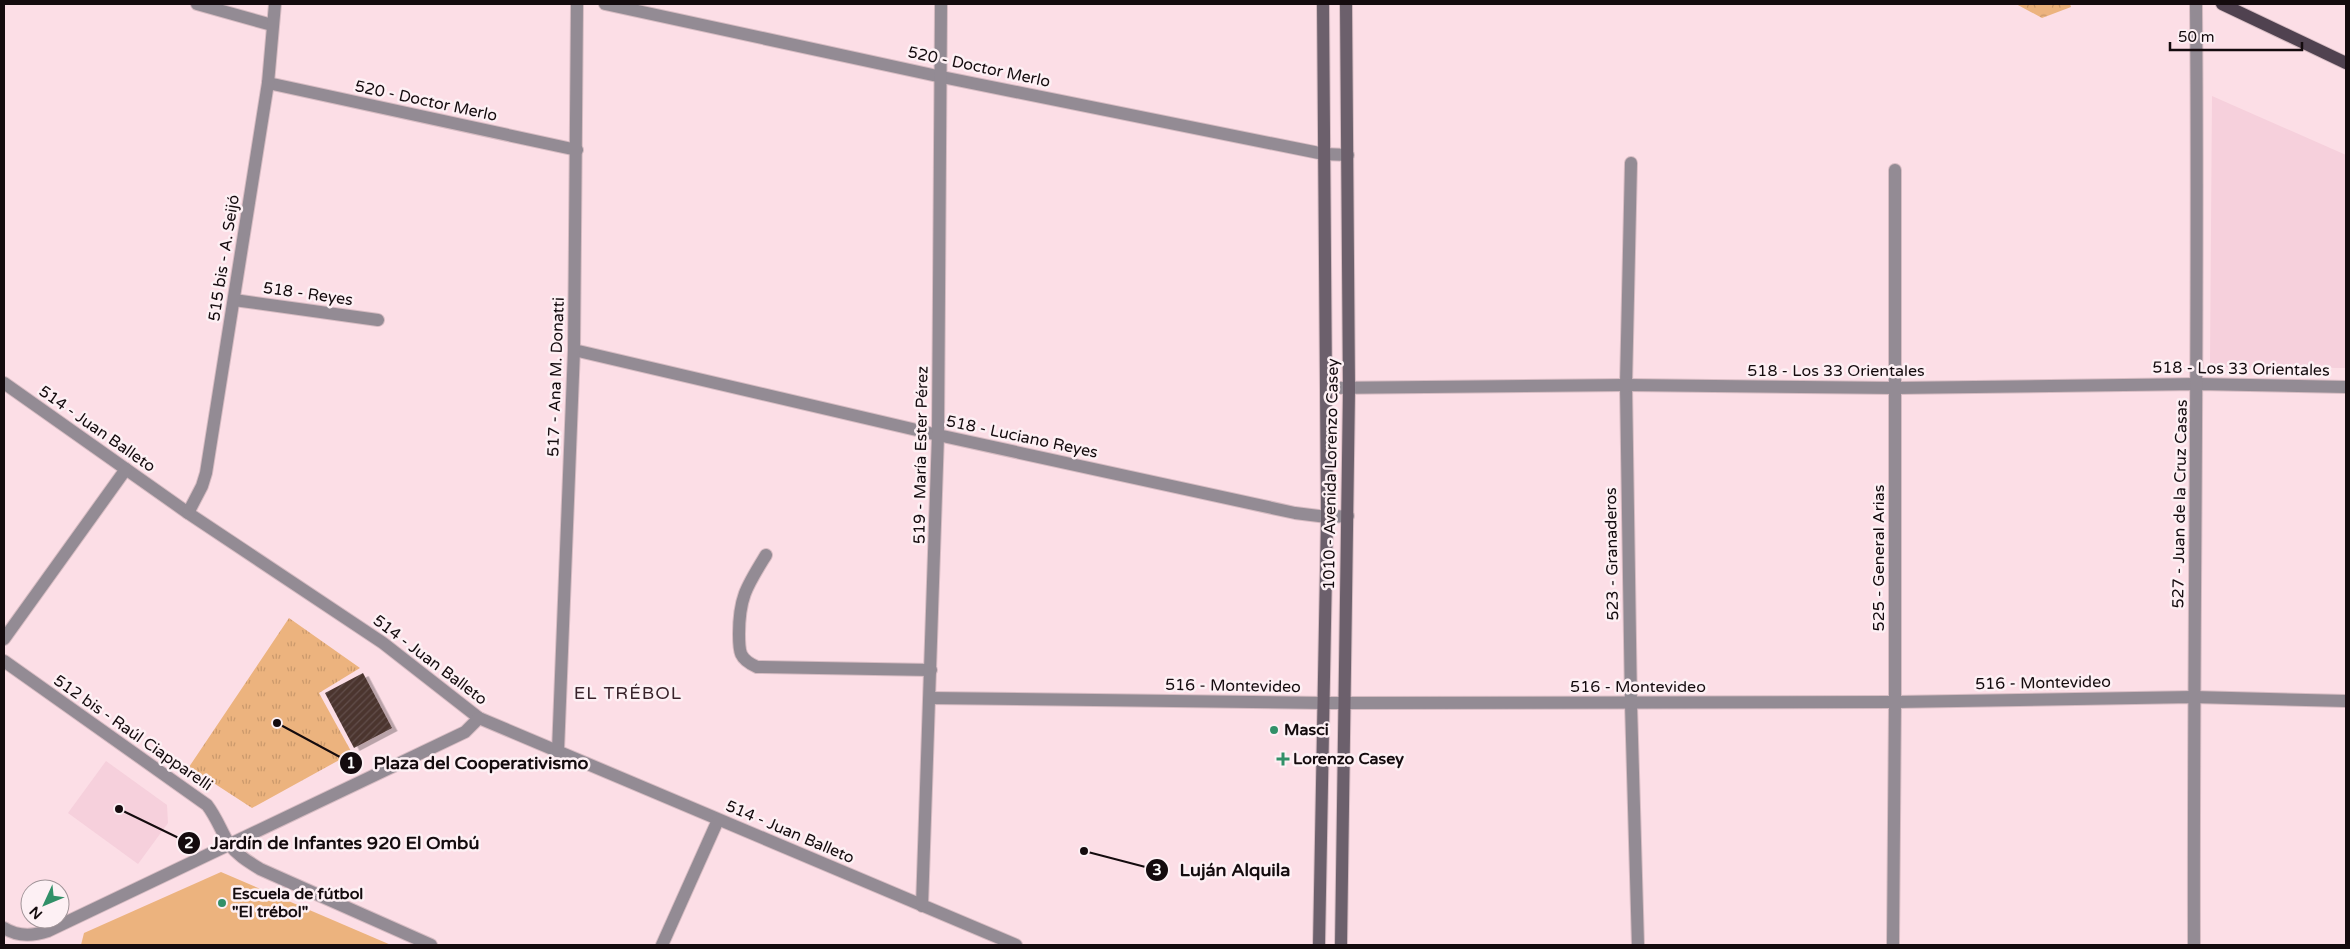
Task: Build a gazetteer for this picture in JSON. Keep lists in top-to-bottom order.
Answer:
{
  "streets": {
    "main road": ["1010 - Avenida Lorenzo Casey"],
    "street": [
      "520 - Doctor Merlo",
      "515 bis - A. Seijó",
      "518 - Reyes",
      "518 - Los 33 Orientales",
      "517 - Ana M. Donatti",
      "514 - Juan Balleto",
      "518 - Luciano Reyes",
      "519 - María Ester Pérez",
      "527 - Juan de la Cruz Casas",
      "523 - Granaderos",
      "525 - General Arias",
      "516 - Montevideo",
      "512 bis - Raúl Ciapparelli"
    ]
  },
  "crossings": [
    ["520 - Doctor Merlo", "515 bis - A. Seijó"],
    ["520 - Doctor Merlo", "517 - Ana M. Donatti"],
    ["520 - Doctor Merlo", "519 - María Ester Pérez"],
    ["520 - Doctor Merlo", "1010 - Avenida Lorenzo Casey"],
    ["515 bis - A. Seijó", "518 - Reyes"],
    ["515 bis - A. Seijó", "514 - Juan Balleto"],
    ["518 - Los 33 Orientales", "1010 - Avenida Lorenzo Casey"],
    ["518 - Los 33 Orientales", "527 - Juan de la Cruz Casas"],
    ["518 - Los 33 Orientales", "523 - Granaderos"],
    ["518 - Los 33 Orientales", "525 - General Arias"],
    ["517 - Ana M. Donatti", "514 - Juan Balleto"],
    ["517 - Ana M. Donatti", "518 - Luciano Reyes"],
    ["514 - Juan Balleto", "519 - María Ester Pérez"],
    ["518 - Luciano Reyes", "519 - María Ester Pérez"],
    ["518 - Luciano Reyes", "1010 - Avenida Lorenzo Casey"],
    ["519 - María Ester Pérez", "516 - Montevideo"],
    ["1010 - Avenida Lorenzo Casey", "516 - Montevideo"],
    ["527 - Juan de la Cruz Casas", "516 - Montevideo"],
    ["523 - Granaderos", "516 - Montevideo"],
    ["525 - General Arias", "516 - Montevideo"]
  ],
  "districts": ["EL TRÉBOL"],
  "places": {
    "other": [
      "Plaza del Cooperativismo",
      "Masci",
      "Jardín de Infantes 920 El Ombú",
      "Luján Alquila",
      "Escuela de fútbol \"El trébol\""
    ],
    "health": ["Lorenzo Casey"]
  },
  "scale_bar": "50 m",
  "north": "bottom left"
}
